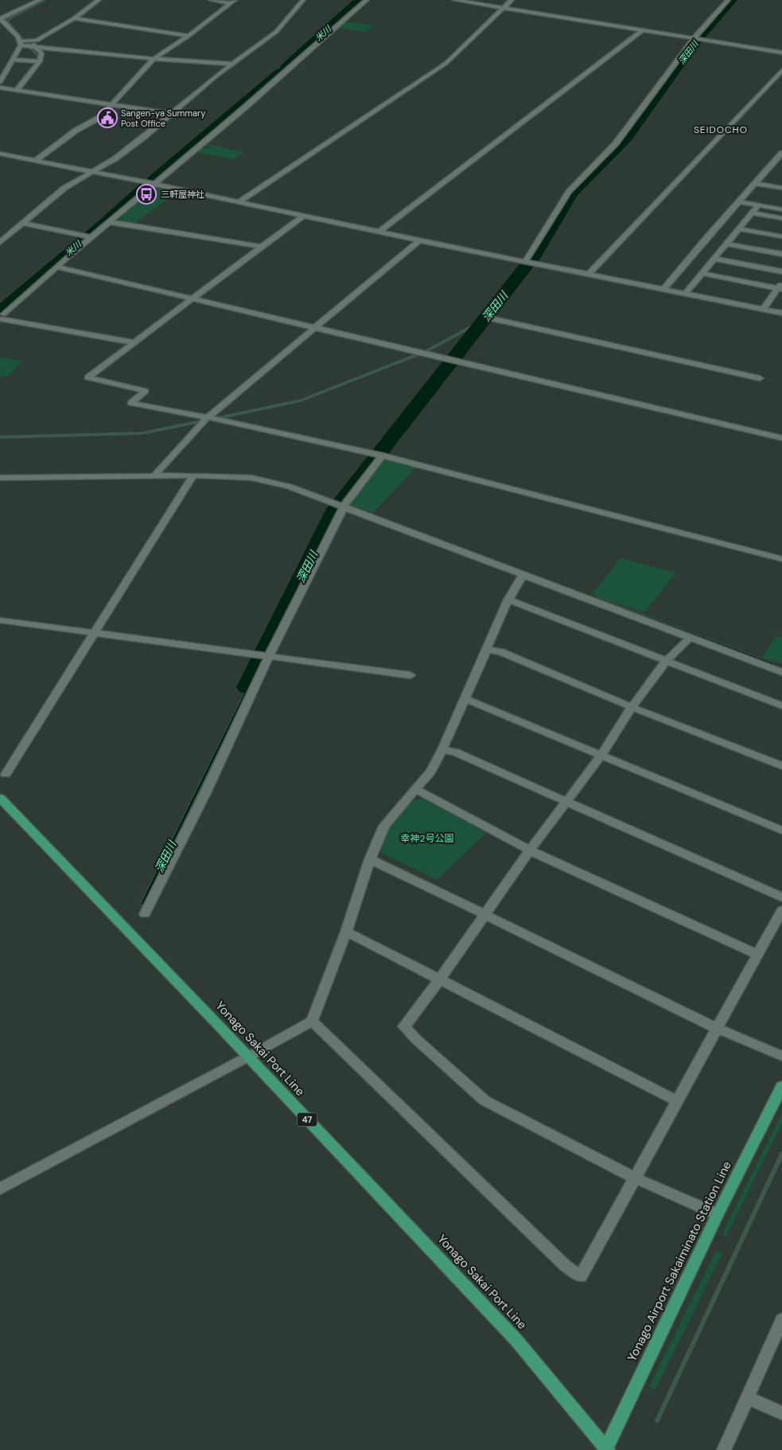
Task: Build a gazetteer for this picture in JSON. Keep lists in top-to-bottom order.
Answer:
{
  "streets": {
    "main road": ["Yonago Sakai Port Line", "47", "Yonago Airport Sakaiminato Station Line"]
  },
  "crossings": [
    ["Yonago Sakai Port Line", "Yonago Airport Sakaiminato Station Line"]
  ],
  "districts": ["SEIDOCHO"],
  "water": ["米川", "深田川"],
  "parks": ["幸神2号公園"],
  "places": {
    "public building": ["Sangen-ya Summary Post Office"],
    "bus stop": ["三軒屋神社"]
  }
}
